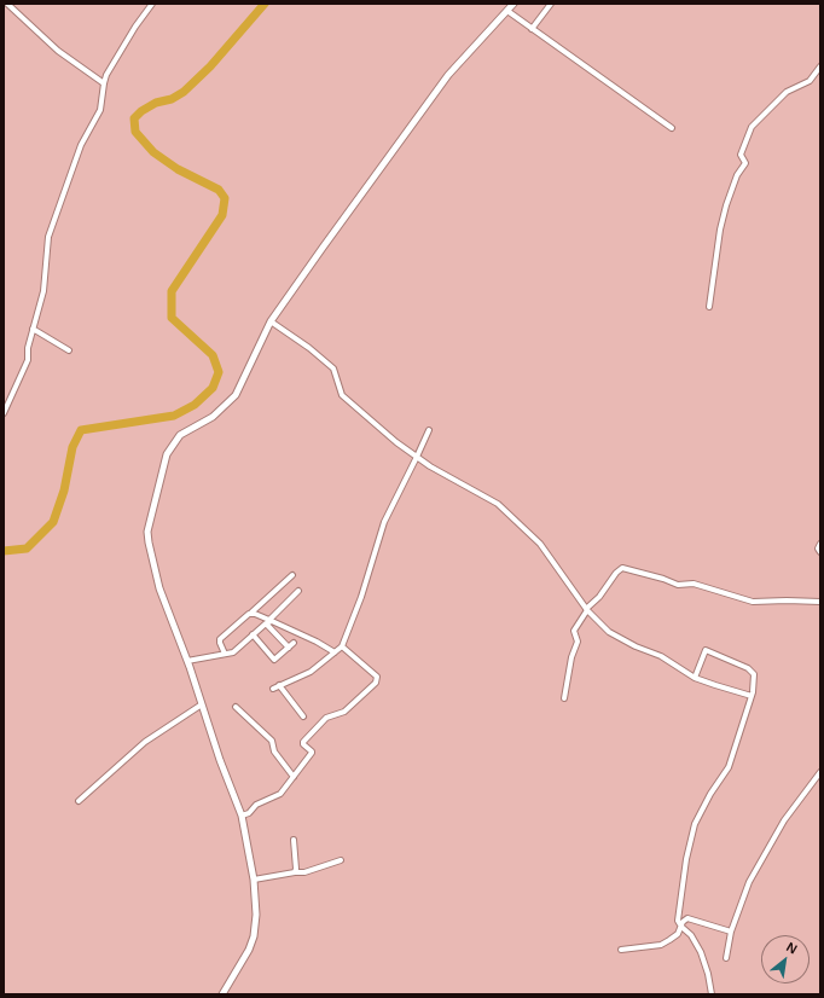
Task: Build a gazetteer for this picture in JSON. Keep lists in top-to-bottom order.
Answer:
{
  "north": "top right"
}
